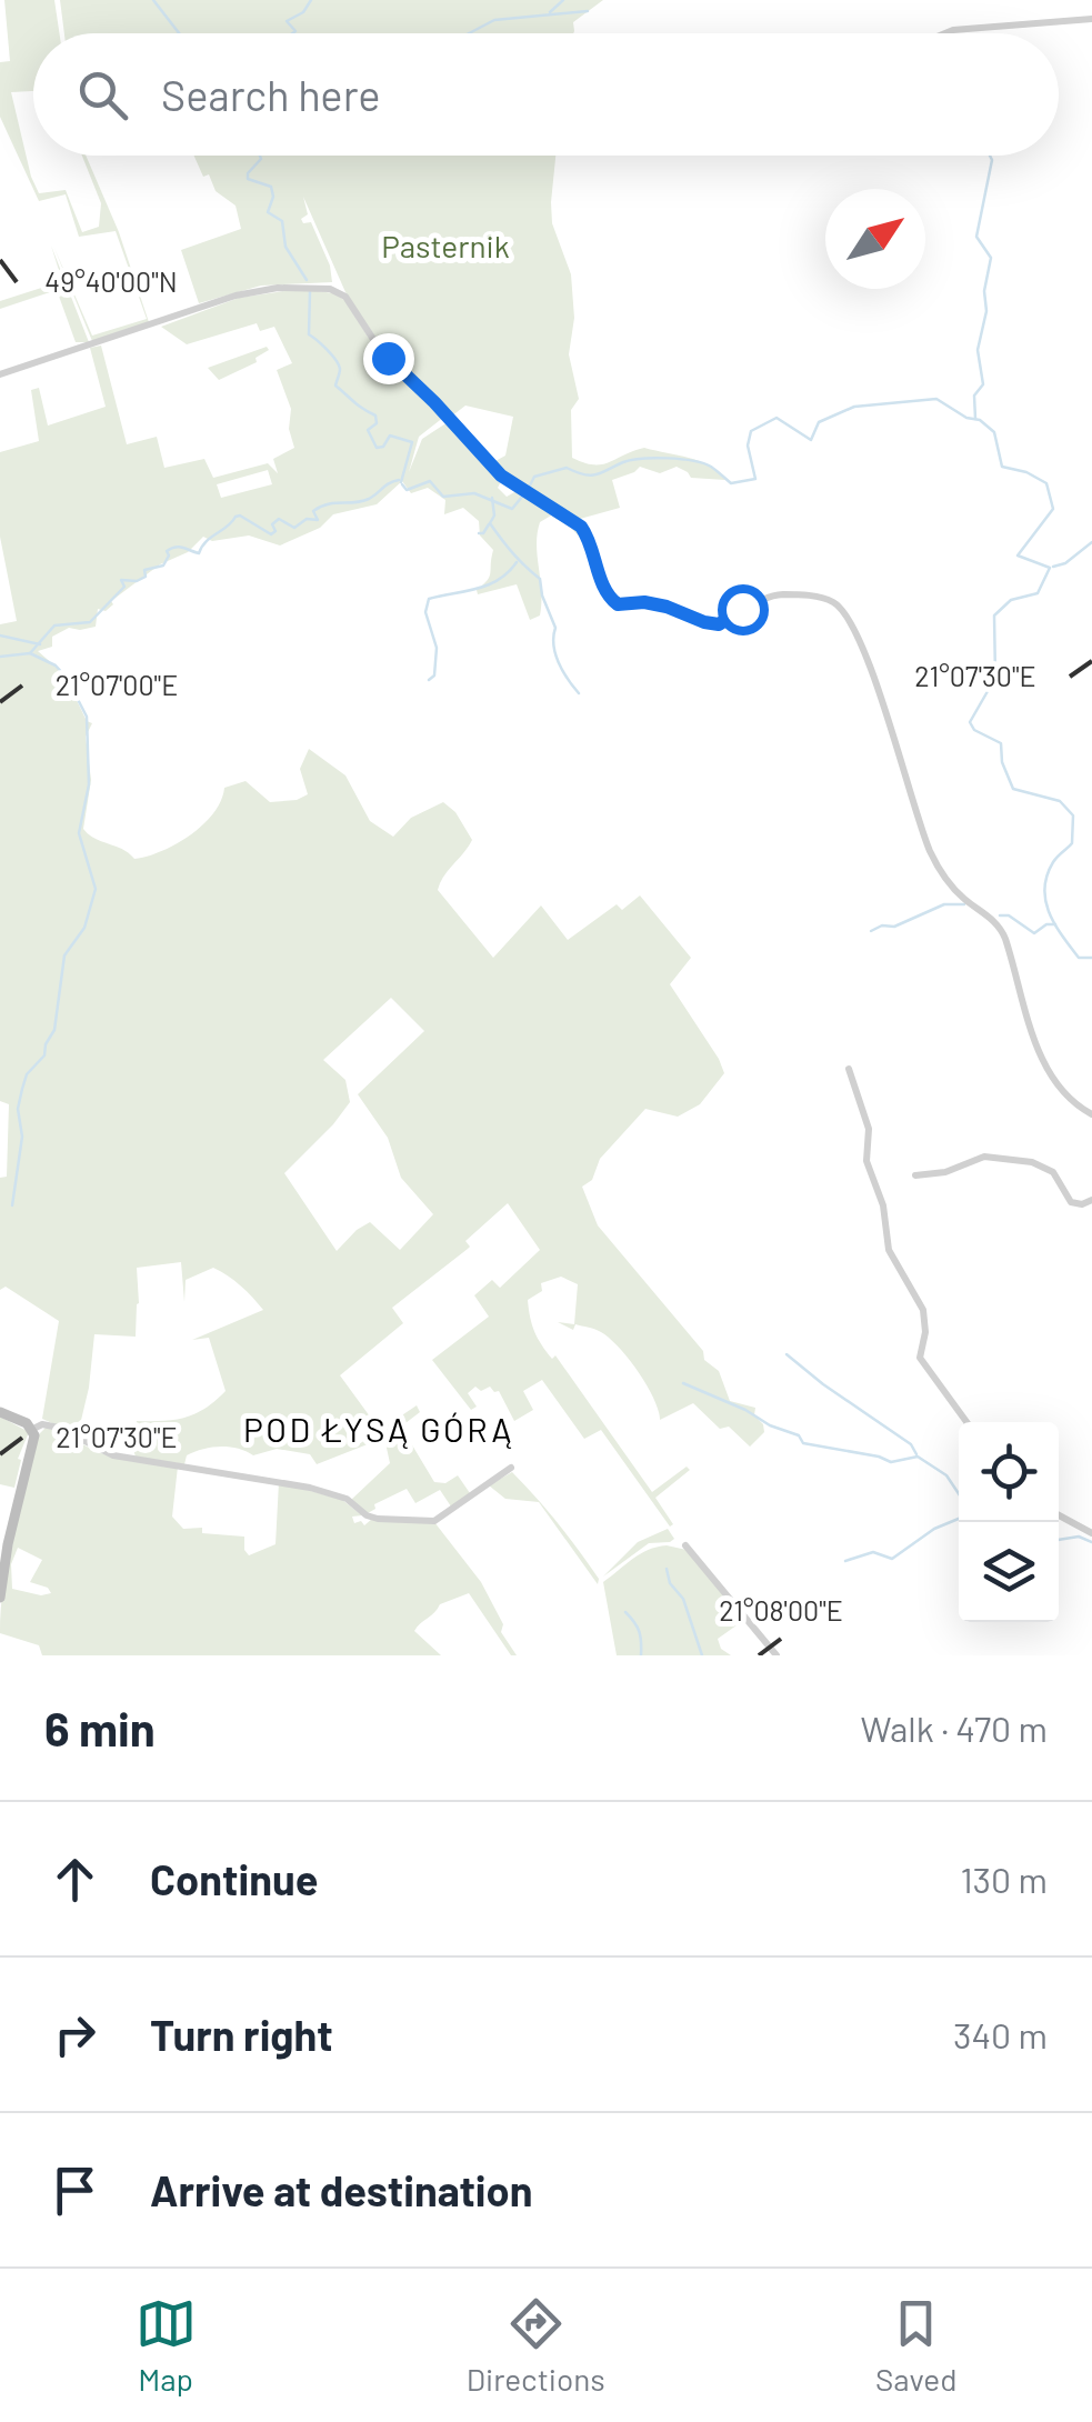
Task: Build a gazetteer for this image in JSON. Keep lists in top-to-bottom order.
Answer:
{
  "districts": ["POD ŁYSĄ GÓRĄ"],
  "parks": ["Pasternik"],
  "north": "top right",
  "page": {
    "search": "Search here",
    "heading": ["6 min", "Walk · 470 m"],
    "list": [
      ["Continue", "130 m"],
      ["Turn right", "340 m"],
      "Arrive at destination"
    ],
    "nav": ["Map", "Directions", "Saved"]
  },
  "coordinates": [
    "49°40'00\"N",
    "21°07'30\"E",
    "21°07'00\"E",
    "21°08'00\"E"
  ]
}
